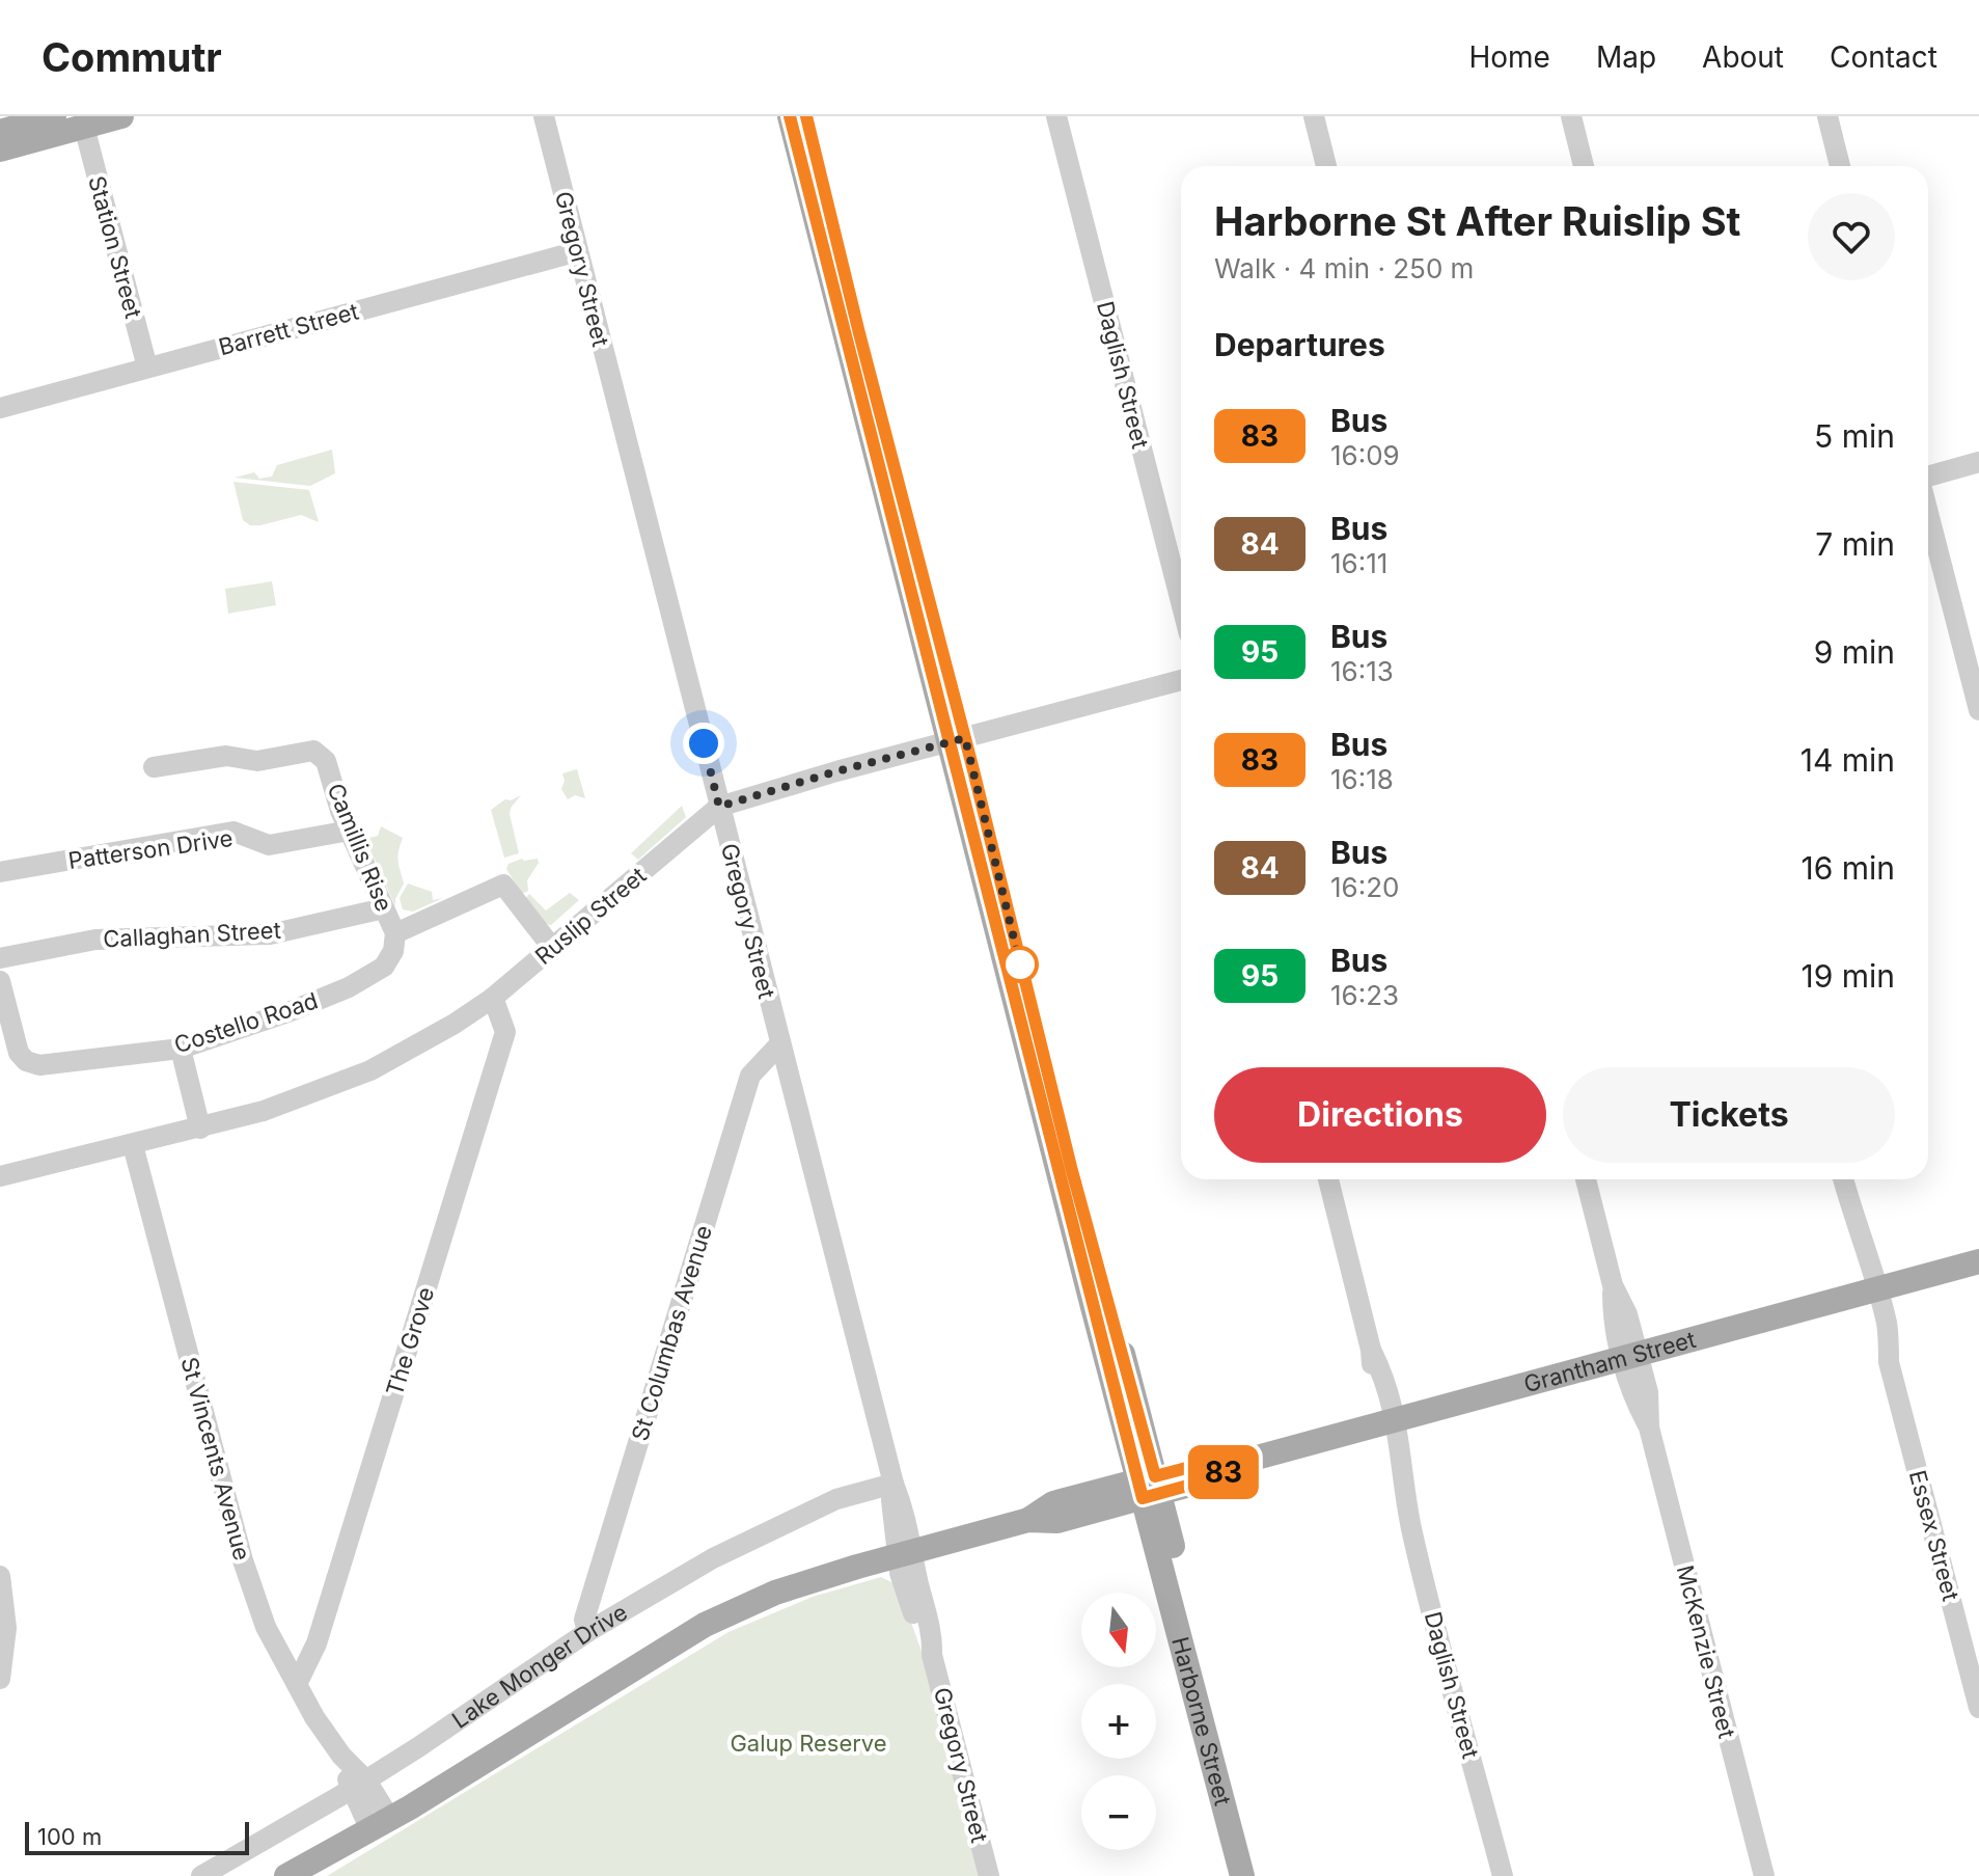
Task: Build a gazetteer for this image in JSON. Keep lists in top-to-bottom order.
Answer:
{
  "streets": {
    "main road": ["Grantham Street", "Harborne Street"],
    "street": [
      "Station Street",
      "Gregory Street",
      "Barrett Street",
      "Daglish Street",
      "Camillis Rise",
      "Patterson Drive",
      "Ruslip Street",
      "Callaghan Street",
      "Costello Road",
      "St Columbas Avenue",
      "The Grove",
      "St Vincents Avenue",
      "Essex Street",
      "McKenzie Street",
      "Lake Monger Drive"
    ]
  },
  "crossings": [
    ["Station Street", "Barrett Street"],
    ["Gregory Street", "Barrett Street"],
    ["Gregory Street", "Ruslip Street"],
    ["Gregory Street", "St Columbas Avenue"],
    ["Gregory Street", "Grantham Street"],
    ["Gregory Street", "Lake Monger Drive"],
    ["Daglish Street", "Grantham Street"],
    ["Camillis Rise", "Patterson Drive"],
    ["Camillis Rise", "Callaghan Street"],
    ["Camillis Rise", "Costello Road"],
    ["Ruslip Street", "The Grove"],
    ["Ruslip Street", "St Vincents Avenue"],
    ["Ruslip Street", "Harborne Street"],
    ["St Columbas Avenue", "Lake Monger Drive"],
    ["The Grove", "St Vincents Avenue"],
    ["Grantham Street", "St Vincents Avenue"],
    ["Grantham Street", "Essex Street"],
    ["Grantham Street", "McKenzie Street"],
    ["Grantham Street", "Harborne Street"],
    ["St Vincents Avenue", "Lake Monger Drive"]
  ],
  "parks": ["Galup Reserve"],
  "lines": ["bus line 83"],
  "scale_bar": "100 m",
  "north": "bottom",
  "page": {
    "header": "Commutr",
    "nav": [
      "Home",
      "Map",
      "About",
      "Contact"
    ],
    "on_map": "83",
    "heading": [
      ["Harborne St After Ruislip St", "Walk · 4 min · 250 m"],
      "Departures"
    ],
    "list": [
      {
        "mark": "83",
        "name": "Bus",
        "note": "16:09",
        "value": "5 min"
      },
      {
        "mark": "84",
        "name": "Bus",
        "note": "16:11",
        "value": "7 min"
      },
      {
        "mark": "95",
        "name": "Bus",
        "note": "16:13",
        "value": "9 min"
      },
      {
        "mark": "83",
        "name": "Bus",
        "note": "16:18",
        "value": "14 min"
      },
      {
        "mark": "84",
        "name": "Bus",
        "note": "16:20",
        "value": "16 min"
      },
      {
        "mark": "95",
        "name": "Bus",
        "note": "16:23",
        "value": "19 min"
      }
    ],
    "buttons": ["Directions", "Tickets"],
    "map_buttons": ["+", "−"],
    "scale": "100 m"
  }
}
